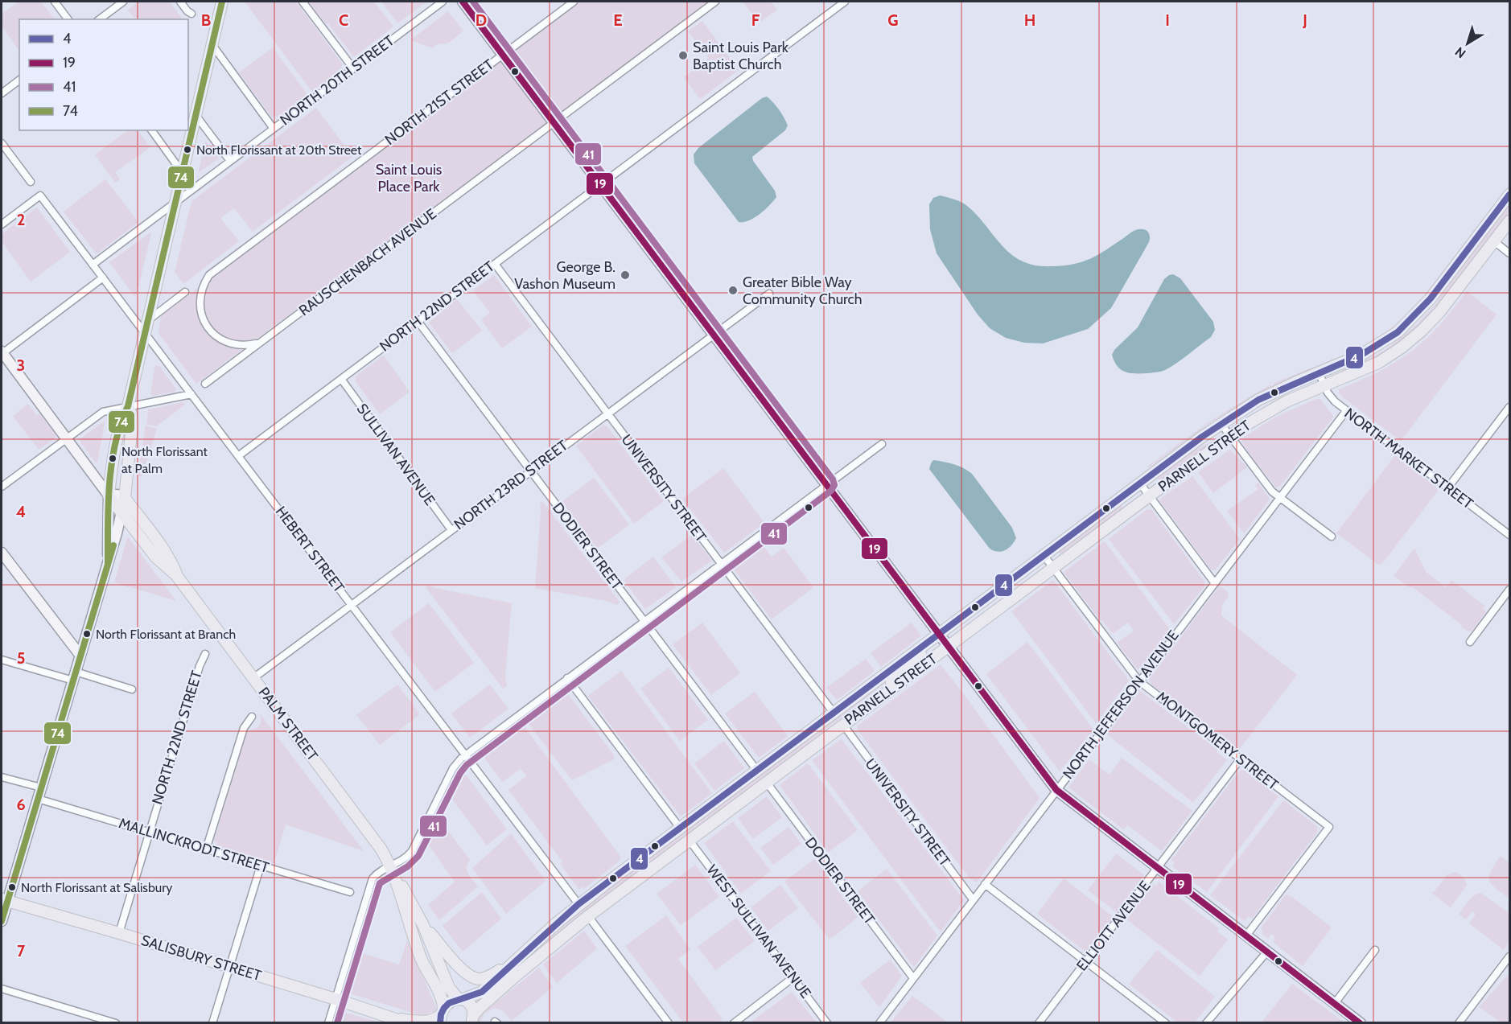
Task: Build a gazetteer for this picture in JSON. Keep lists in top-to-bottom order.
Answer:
{
  "streets": {
    "main road": ["PARNELL STREET", "PALM STREET", "SALISBURY STREET"],
    "street": [
      "NORTH 20TH STREET",
      "NORTH 21ST STREET",
      "RAUSCHENBACH AVENUE",
      "NORTH 22ND STREET",
      "SULLIVAN AVENUE",
      "NORTH MARKET STREET",
      "NORTH 23RD STREET",
      "UNIVERSITY STREET",
      "DODIER STREET",
      "HEBERT STREET",
      "NORTH JEFFERSON AVENUE",
      "MONTGOMERY STREET",
      "MALLINCKRODT STREET",
      "ELLIOTT AVENUE",
      "WEST SULLIVAN AVENUE"
    ]
  },
  "crossings": [
    ["NORTH 20TH STREET", "HEBERT STREET"],
    ["NORTH 21ST STREET", "RAUSCHENBACH AVENUE"],
    ["NORTH 22ND STREET", "SULLIVAN AVENUE"],
    ["NORTH 22ND STREET", "UNIVERSITY STREET"],
    ["NORTH 22ND STREET", "DODIER STREET"],
    ["NORTH 22ND STREET", "HEBERT STREET"],
    ["NORTH 22ND STREET", "MALLINCKRODT STREET"],
    ["NORTH 22ND STREET", "SALISBURY STREET"],
    ["SULLIVAN AVENUE", "NORTH 23RD STREET"],
    ["PARNELL STREET", "NORTH MARKET STREET"],
    ["PARNELL STREET", "UNIVERSITY STREET"],
    ["PARNELL STREET", "DODIER STREET"],
    ["PARNELL STREET", "HEBERT STREET"],
    ["PARNELL STREET", "MONTGOMERY STREET"],
    ["PARNELL STREET", "WEST SULLIVAN AVENUE"],
    ["PARNELL STREET", "SALISBURY STREET"],
    ["NORTH MARKET STREET", "NORTH JEFFERSON AVENUE"],
    ["NORTH 23RD STREET", "UNIVERSITY STREET"],
    ["NORTH 23RD STREET", "DODIER STREET"],
    ["NORTH 23RD STREET", "HEBERT STREET"],
    ["NORTH 23RD STREET", "PALM STREET"],
    ["UNIVERSITY STREET", "NORTH JEFFERSON AVENUE"],
    ["DODIER STREET", "NORTH JEFFERSON AVENUE"],
    ["NORTH JEFFERSON AVENUE", "MONTGOMERY STREET"],
    ["MONTGOMERY STREET", "ELLIOTT AVENUE"]
  ],
  "parks": ["Saint Louis Place Park"],
  "places": [
    "Saint Louis Park Baptist Church",
    "North Florissant at 20th Street",
    "George B. Vashon Museum",
    "Greater Bible Way Community Church",
    "North Florissant at Palm",
    "North Florissant at Branch",
    "North Florissant at Salisbury"
  ],
  "lines": [
    "transit line 19",
    "transit line 41",
    "transit line 74",
    "transit line 4"
  ],
  "legend": [
    "4",
    "19",
    "41",
    "74"
  ],
  "north": "bottom left",
  "grid": {
    "columns": [
      "B",
      "C",
      "D",
      "E",
      "F",
      "G",
      "H",
      "I",
      "J"
    ],
    "rows": [
      "2",
      "3",
      "4",
      "5",
      "6",
      "7"
    ]
  }
}
